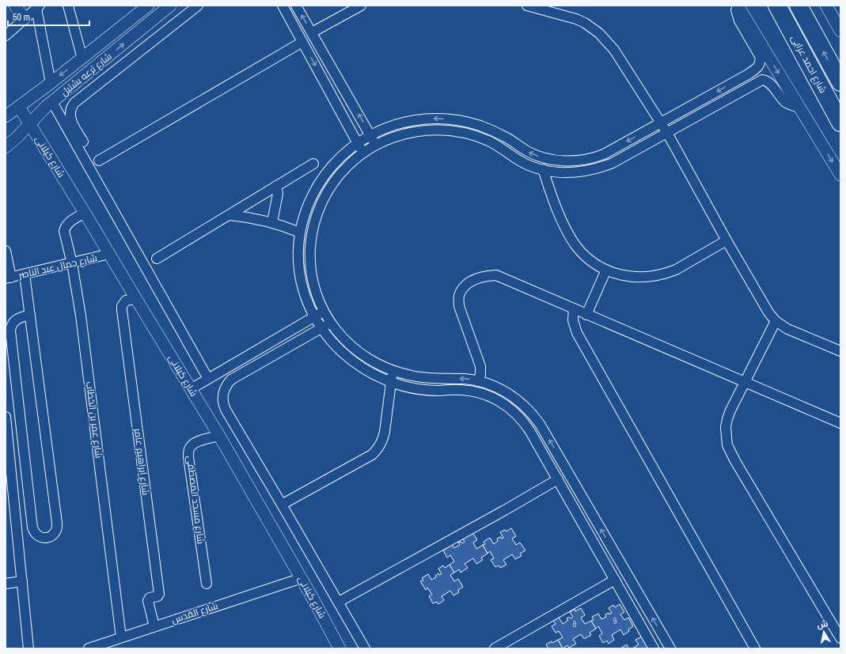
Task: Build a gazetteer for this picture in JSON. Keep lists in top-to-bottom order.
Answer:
{
  "streets": {
    "highway": ["شارع احمد عرابى"],
    "street": [
      "شارع ترعه بشتيل",
      "شارع كيلانى",
      "شارع جمال عبد الناصر",
      "شارع عمر بن الخطاب",
      "شارع ابراهيم عامر",
      "شارع مسجد المصطفى",
      "شارع القدس"
    ]
  },
  "crossings": [
    ["شارع ترعه بشتيل", "شارع كيلانى"],
    ["شارع كيلانى", "شارع جمال عبد الناصر"],
    ["شارع كيلانى", "شارع عمر بن الخطاب"],
    ["شارع كيلانى", "شارع ابراهيم عامر"],
    ["شارع كيلانى", "شارع مسجد المصطفى"],
    ["شارع كيلانى", "شارع القدس"],
    ["شارع جمال عبد الناصر", "شارع عمر بن الخطاب"],
    ["شارع عمر بن الخطاب", "شارع القدس"],
    ["شارع ابراهيم عامر", "شارع القدس"]
  ],
  "house_numbers": ["9", "8"],
  "scale_bar": "50 m",
  "north": "top"
}
